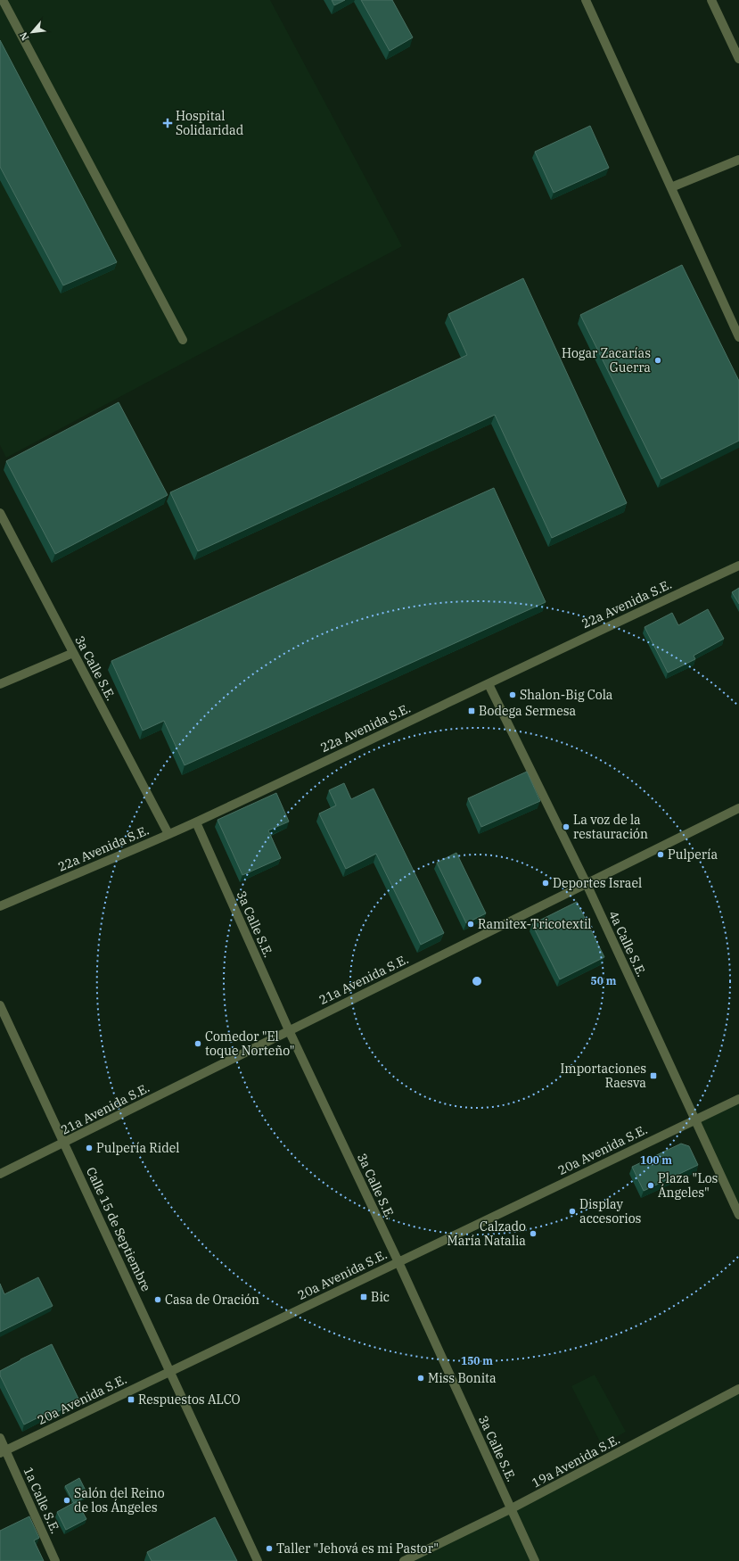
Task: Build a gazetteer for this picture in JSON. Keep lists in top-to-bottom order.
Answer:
{
  "streets": {
    "street": [
      "22a Avenida S.E.",
      "3a Calle S.E.",
      "4a Calle S.E.",
      "21a Avenida S.E.",
      "20a Avenida S.E.",
      "Calle 15 de Septiembre",
      "19a Avenida S.E.",
      "1a Calle S.E."
    ]
  },
  "crossings": [
    ["22a Avenida S.E.", "3a Calle S.E."],
    ["22a Avenida S.E.", "4a Calle S.E."],
    ["3a Calle S.E.", "21a Avenida S.E."],
    ["3a Calle S.E.", "20a Avenida S.E."],
    ["3a Calle S.E.", "19a Avenida S.E."],
    ["4a Calle S.E.", "21a Avenida S.E."],
    ["4a Calle S.E.", "20a Avenida S.E."],
    ["21a Avenida S.E.", "Calle 15 de Septiembre"],
    ["20a Avenida S.E.", "Calle 15 de Septiembre"],
    ["20a Avenida S.E.", "1a Calle S.E."]
  ],
  "places": {
    "health": ["Hospital Solidaridad"],
    "other": [
      "Hogar Zacarías Guerra",
      "Shalon-Big Cola",
      "La voz de la restauración",
      "Pulpería",
      "Deportes Israel",
      "Ramitex-Tricotextil",
      "Comedor \"El toque Norteño\"",
      "Pulpería Ridel",
      "Plaza \"Los Ángeles\"",
      "Display accesorios",
      "Calzado María Natalia",
      "Casa de Oración",
      "Miss Bonita",
      "Salón del Reino de los Ángeles",
      "Taller \"Jehová es mi Pastor\""
    ],
    "transit": [
      "Bodega Sermesa",
      "Importaciones Raesva",
      "Bic",
      "Respuestos ALCO"
    ]
  },
  "north": "bottom left",
  "rings": ["50 m", "100 m", "150 m"]
}
